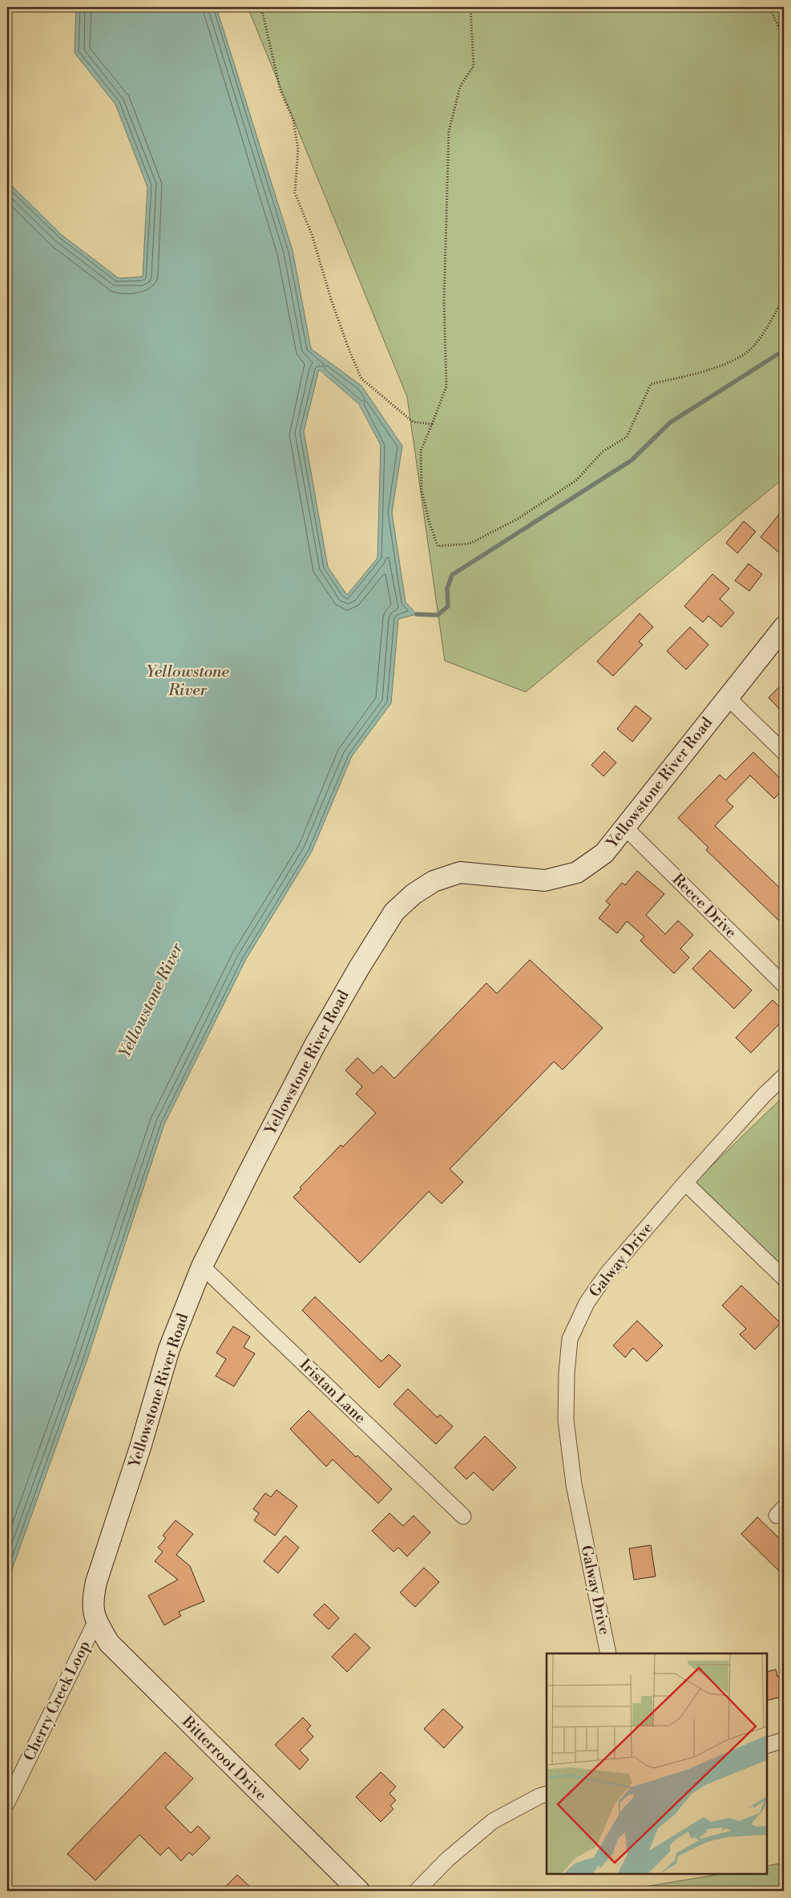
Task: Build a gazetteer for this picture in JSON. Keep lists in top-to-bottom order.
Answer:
{
  "streets": {
    "street": [
      "Yellowstone River Road",
      "Reece Drive",
      "Galway Drive",
      "Iristan Lane",
      "Cherry Creek Loop",
      "Bitterroot Drive"
    ]
  },
  "crossings": [
    ["Yellowstone River Road", "Reece Drive"],
    ["Yellowstone River Road", "Iristan Lane"],
    ["Yellowstone River Road", "Cherry Creek Loop"],
    ["Yellowstone River Road", "Bitterroot Drive"],
    ["Cherry Creek Loop", "Bitterroot Drive"]
  ],
  "water": ["Yellowstone River"]
}
